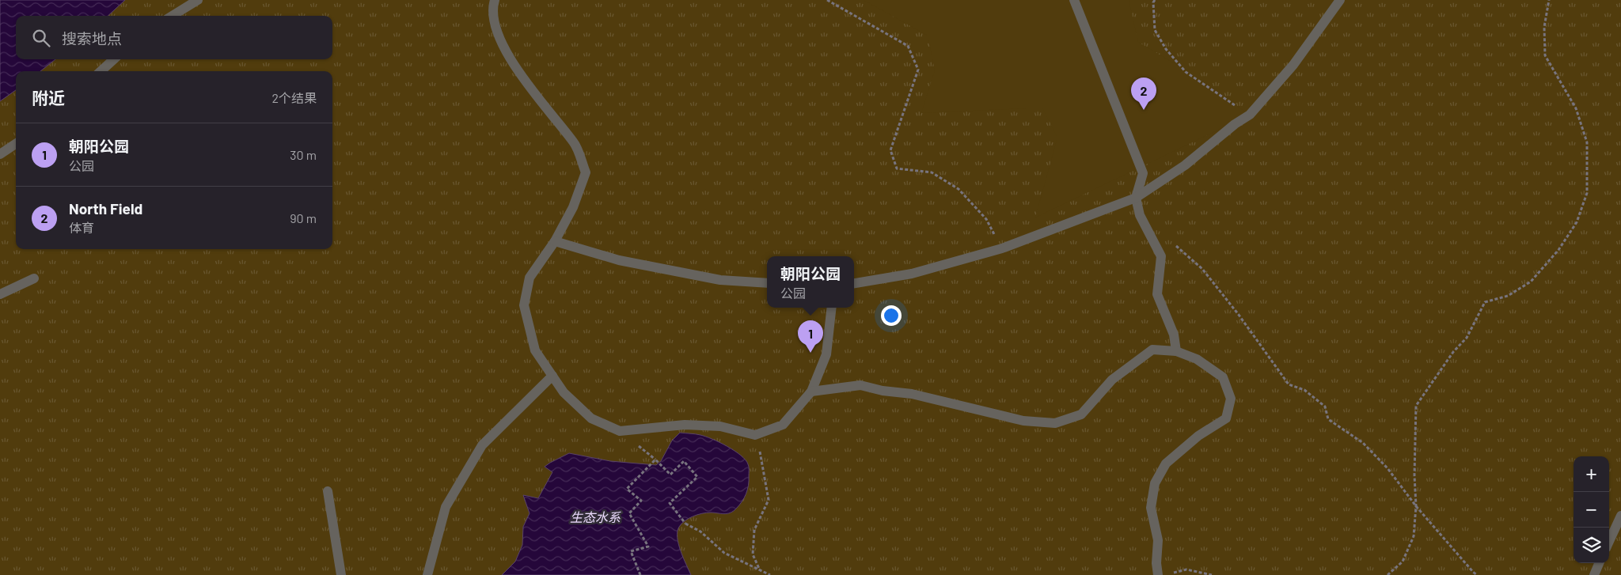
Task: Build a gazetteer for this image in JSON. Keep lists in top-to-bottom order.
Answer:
{
  "water": ["生态水系"],
  "page": {
    "search": "搜索地点",
    "heading": ["附近", "2个结果"],
    "pins": ["2", "1"],
    "list": [
      {
        "mark": "1",
        "name": "朝阳公园",
        "note": "公园",
        "value": "30 m"
      },
      {
        "mark": "2",
        "name": "North Field",
        "note": "体育",
        "value": "90 m"
      }
    ],
    "popup": ["朝阳公园", "公园"],
    "map_buttons": ["+", "−"]
  }
}
